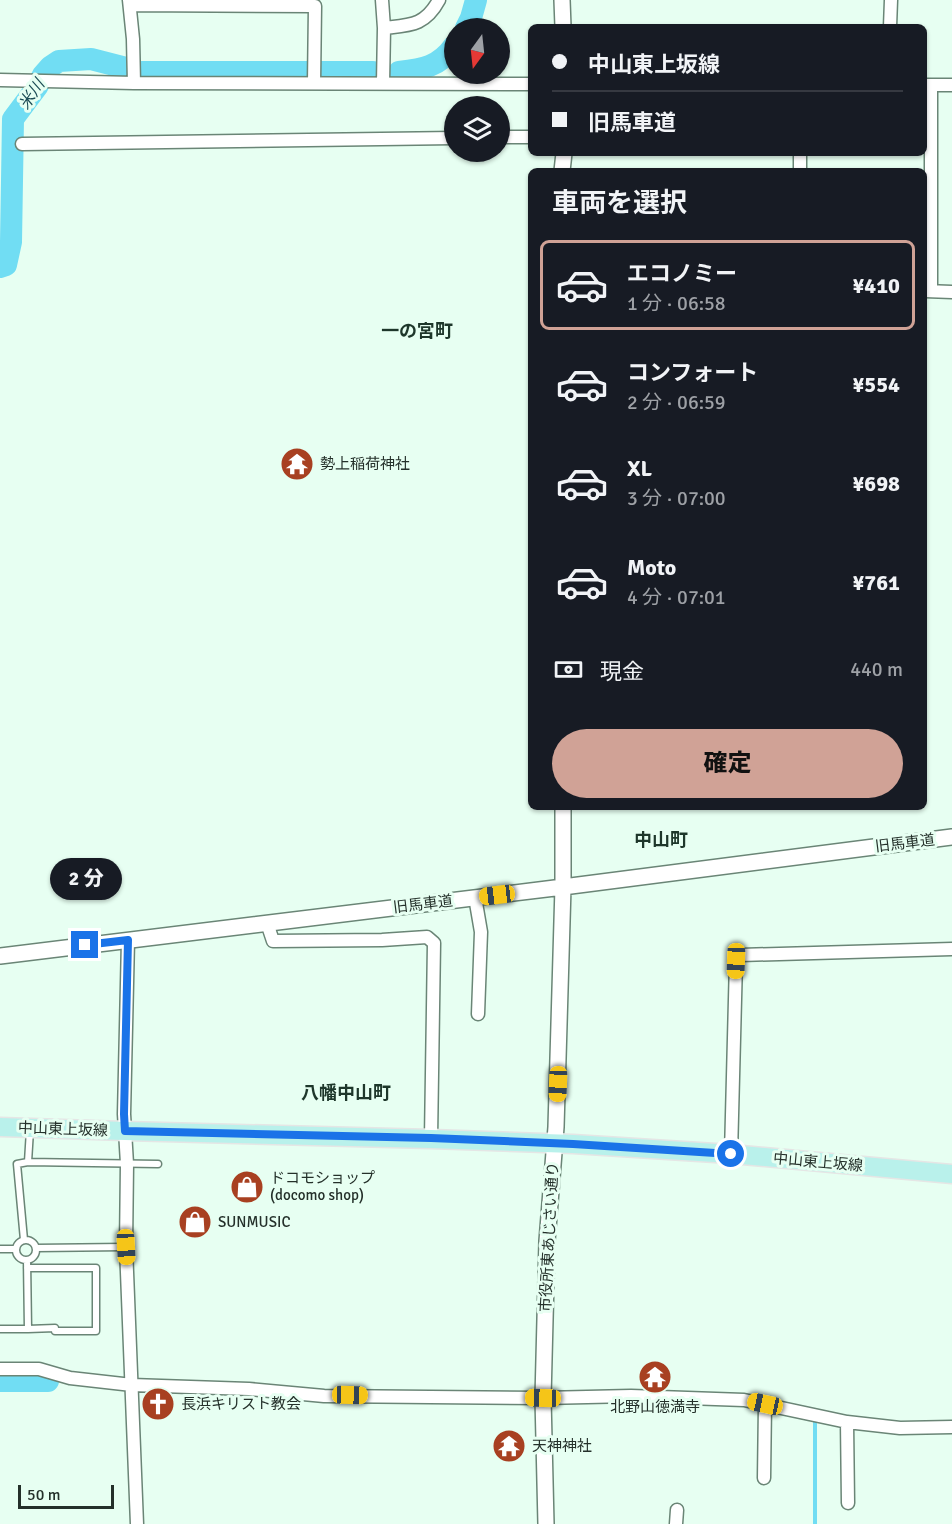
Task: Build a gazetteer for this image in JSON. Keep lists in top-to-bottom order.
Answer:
{
  "streets": {
    "main road": ["中山東上坂線"],
    "street": ["旧馬車道", "市役所東あじさい通り"]
  },
  "crossings": [
    ["旧馬車道", "市役所東あじさい通り"],
    ["中山東上坂線", "市役所東あじさい通り"]
  ],
  "districts": ["一の宮町", "中山町", "八幡中山町"],
  "water": ["米川"],
  "places": {
    "temple": ["勢上稲荷神社", "北野山徳満寺", "天神神社"],
    "shop": ["ドコモショップ (docomo shop)", "SUNMUSIC"],
    "church": ["長浜キリスト教会"]
  },
  "scale_bar": "50 m",
  "north": "bottom",
  "page": {
    "banner": ["中山東上坂線", "旧馬車道"],
    "heading": "車両を選択",
    "list": [
      {
        "name": "エコノミー",
        "note": "1 分 · 06:58",
        "value": "¥410"
      },
      {
        "name": "コンフォート",
        "note": "2 分 · 06:59",
        "value": "¥554"
      },
      {
        "name": "XL",
        "note": "3 分 · 07:00",
        "value": "¥698"
      },
      {
        "name": "Moto",
        "note": "4 分 · 07:01",
        "value": "¥761"
      }
    ],
    "pay": ["現金", "440 m"],
    "buttons": "確定",
    "bubble": "2 分",
    "scale": "50 m"
  }
}
